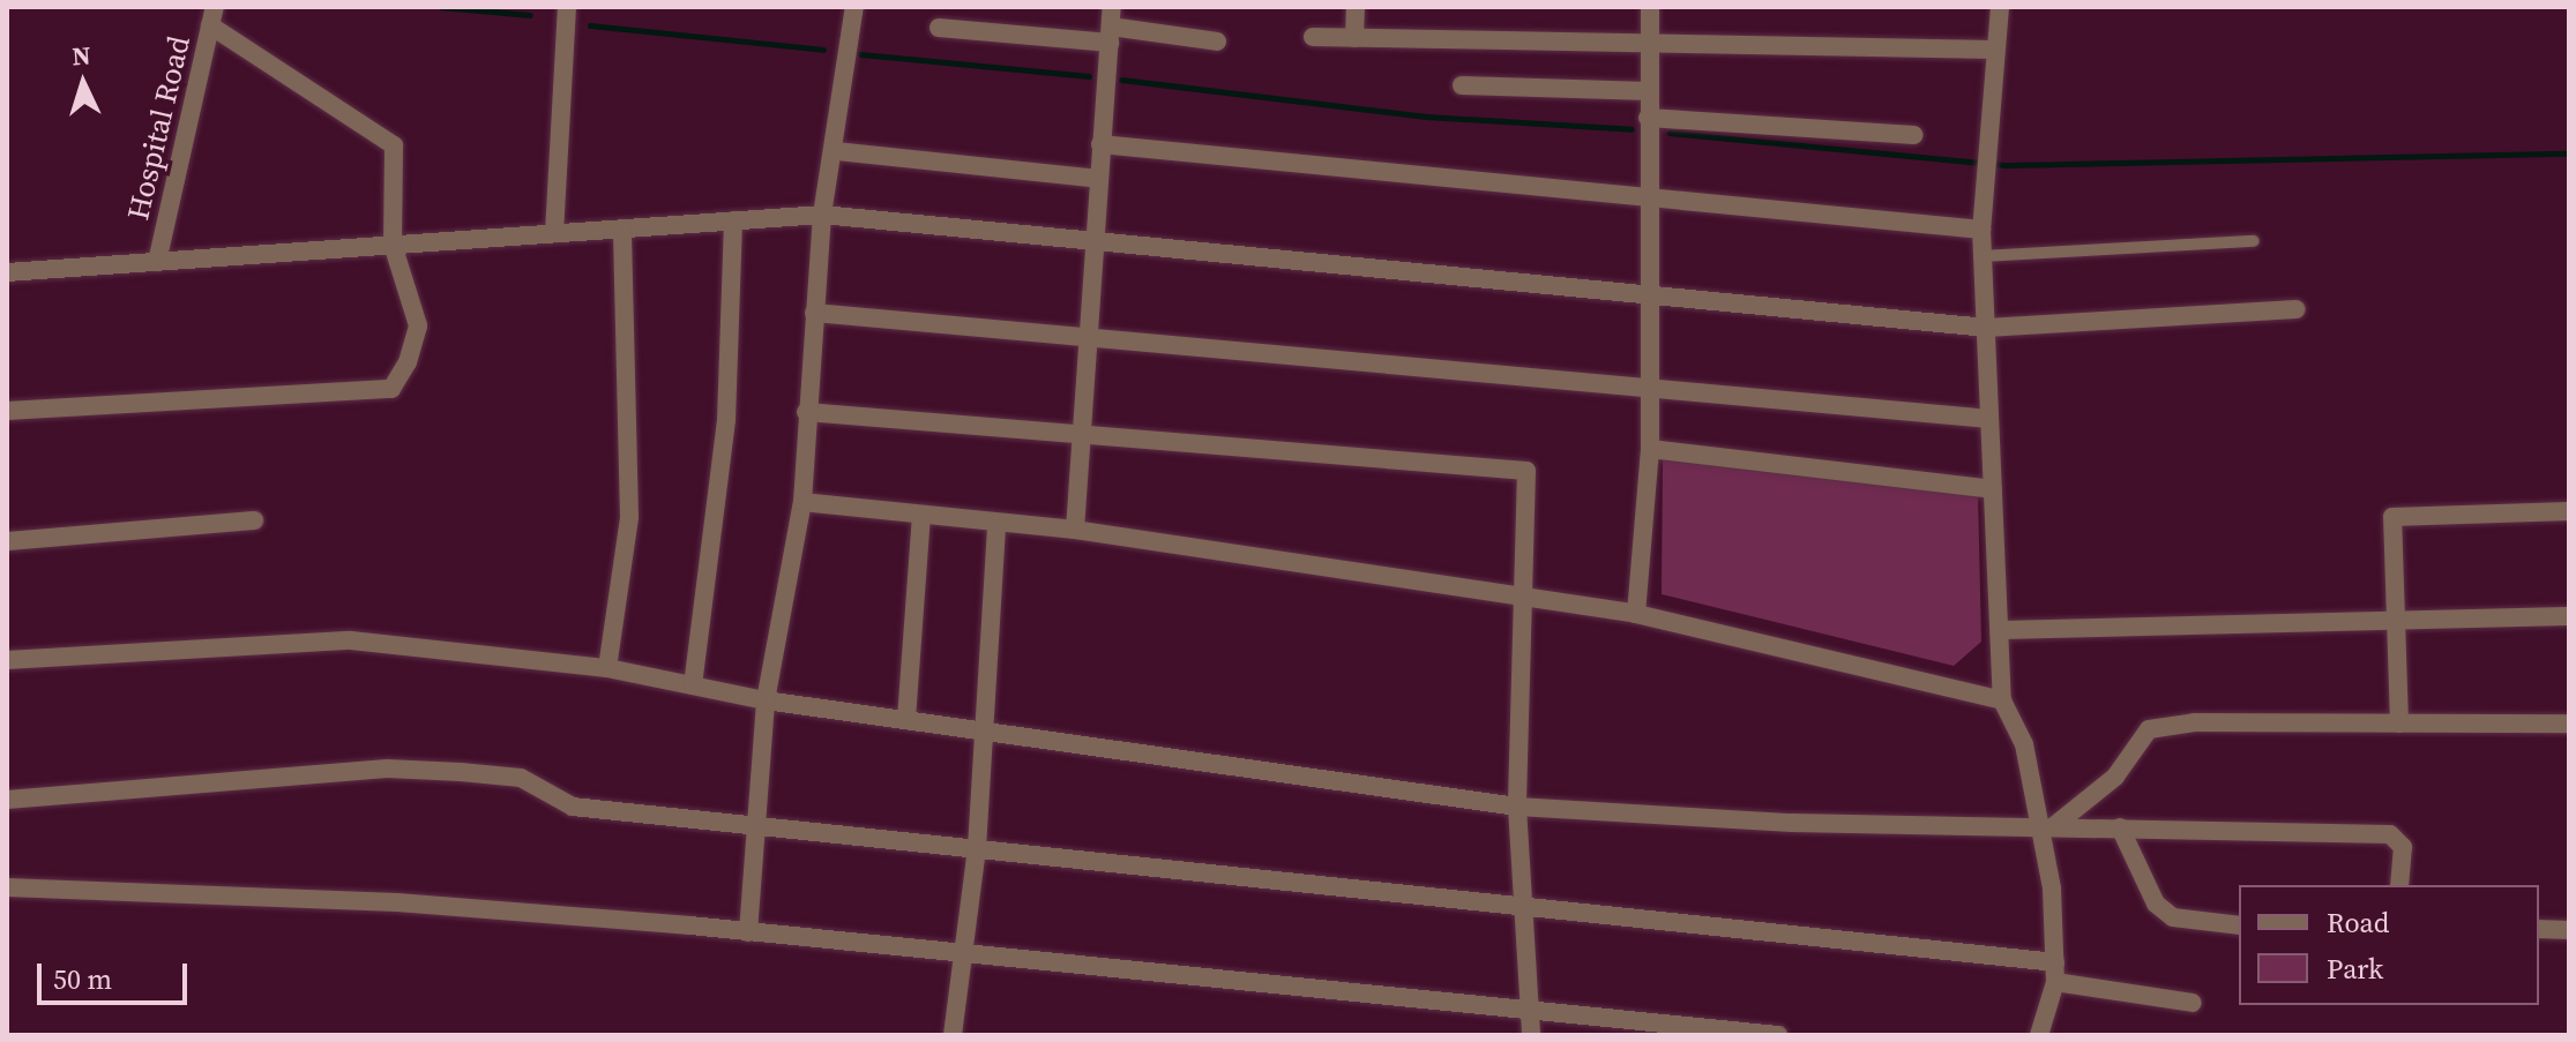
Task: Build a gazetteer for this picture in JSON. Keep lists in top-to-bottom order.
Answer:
{
  "streets": {
    "street": ["Hospital Road"]
  },
  "legend": ["Road", "Park"],
  "scale_bar": "50 m",
  "north": "top"
}
